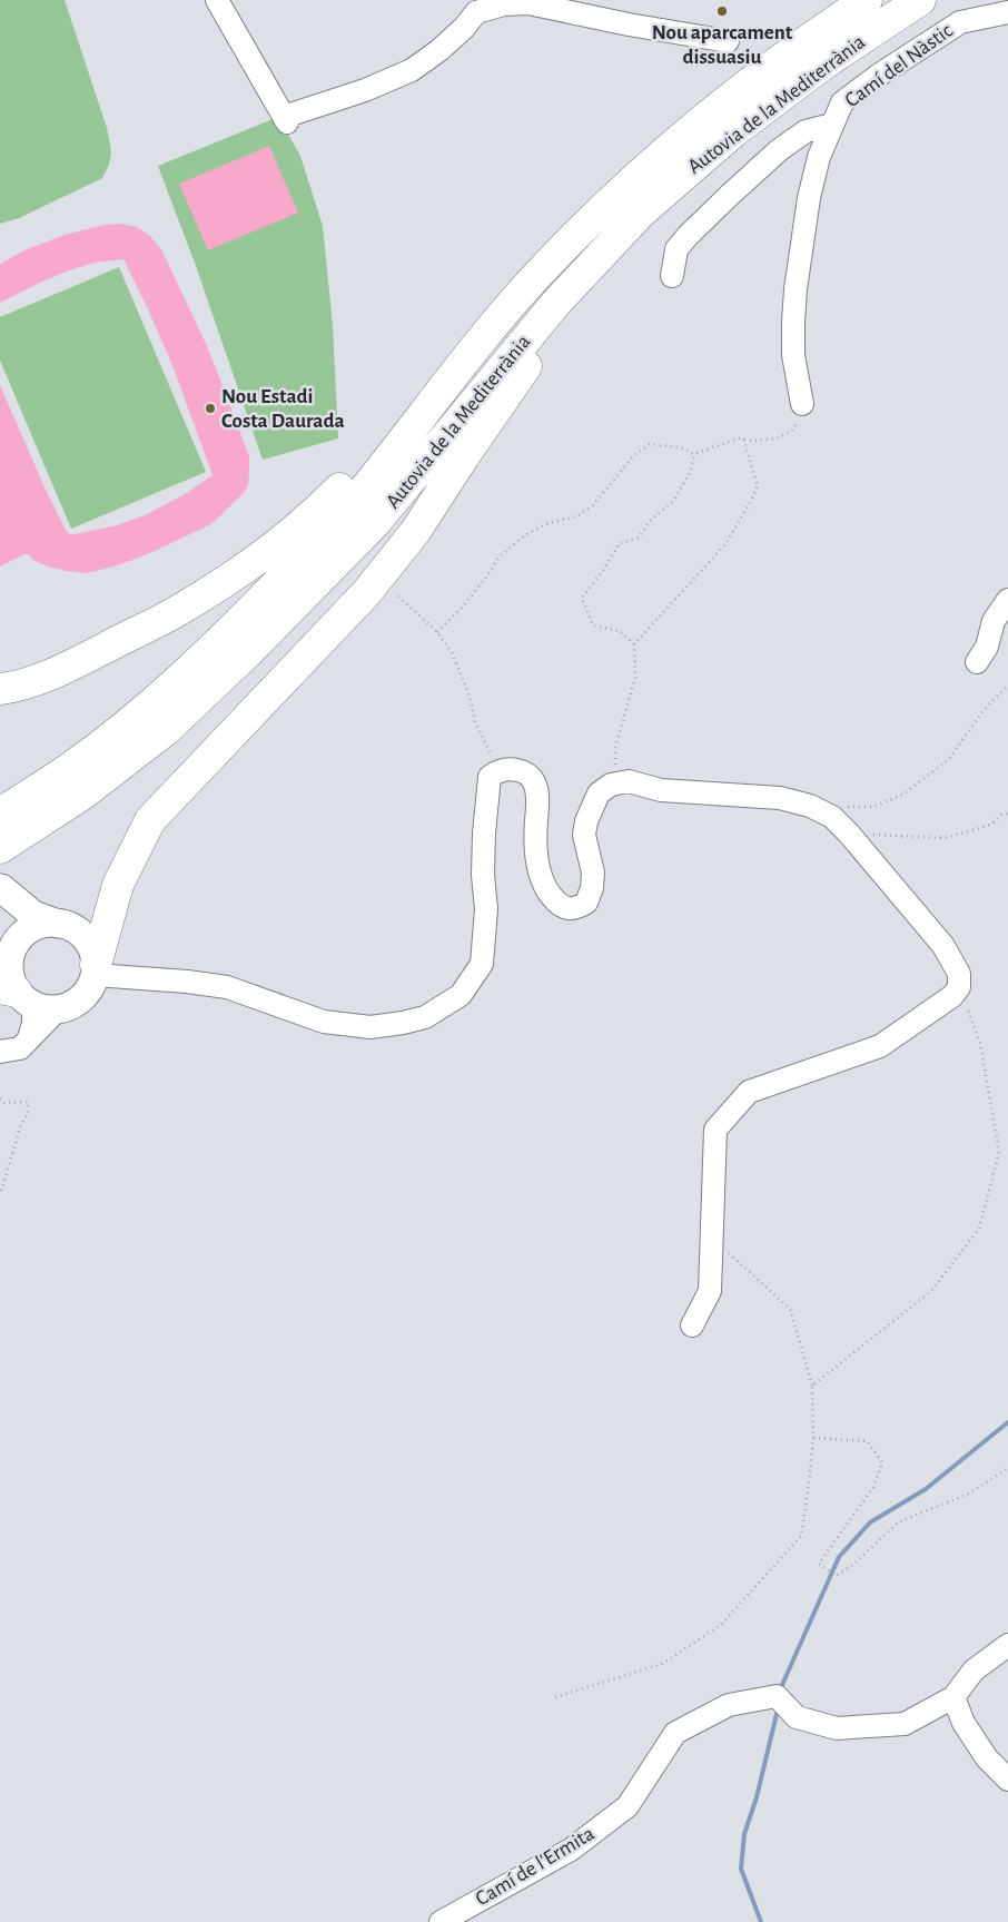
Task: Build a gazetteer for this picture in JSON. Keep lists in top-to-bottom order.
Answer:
{
  "streets": {
    "highway": ["Autovia de la Mediterrània"],
    "street": ["Camí del Nàstic", "Camí de l'Ermita"]
  },
  "places": ["Nou aparcament dissuasiu", "Nou Estadi Costa Daurada"]
}
